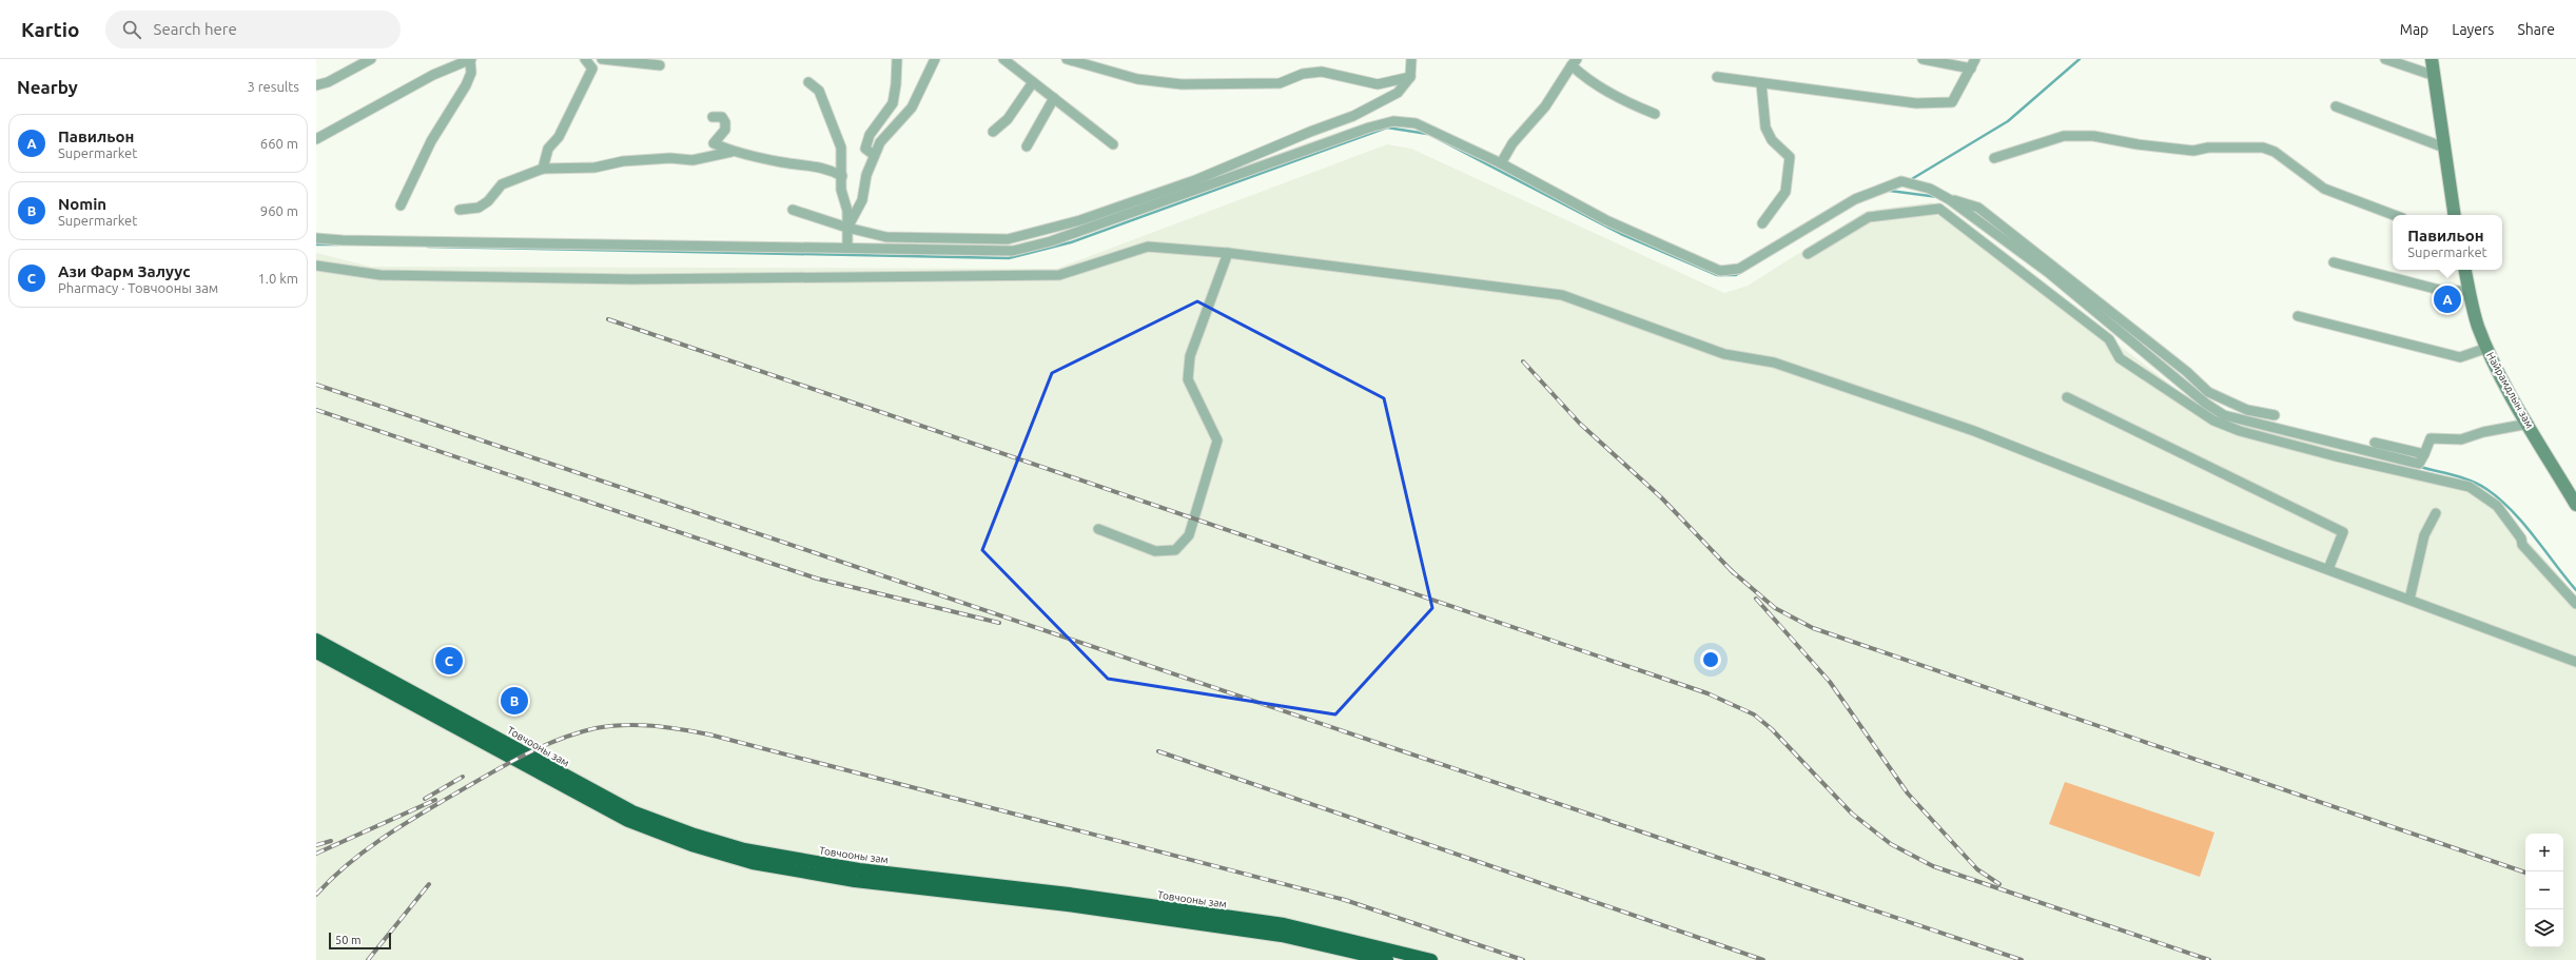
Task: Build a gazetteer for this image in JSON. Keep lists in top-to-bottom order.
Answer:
{
  "streets": {
    "highway": ["Товчооны зам"],
    "main road": ["Найрамдлын зам"]
  },
  "scale_bar": "50 m",
  "page": {
    "header": "Kartio",
    "search": "Search here",
    "nav": ["Map", "Layers", "Share"],
    "heading": ["Nearby", "3 results"],
    "list": [
      {
        "mark": "A",
        "name": "Павильон",
        "note": "Supermarket",
        "value": "660 m"
      },
      {
        "mark": "B",
        "name": "Nomin",
        "note": "Supermarket",
        "value": "960 m"
      },
      {
        "mark": "C",
        "name": "Ази Фарм Залуус",
        "note": "Pharmacy · Товчооны зам",
        "value": "1.0 km"
      }
    ],
    "popup": ["Павильон", "Supermarket"],
    "pins": ["A", "C", "B"],
    "map_buttons": ["+", "−"],
    "scale": "50 m"
  }
}
